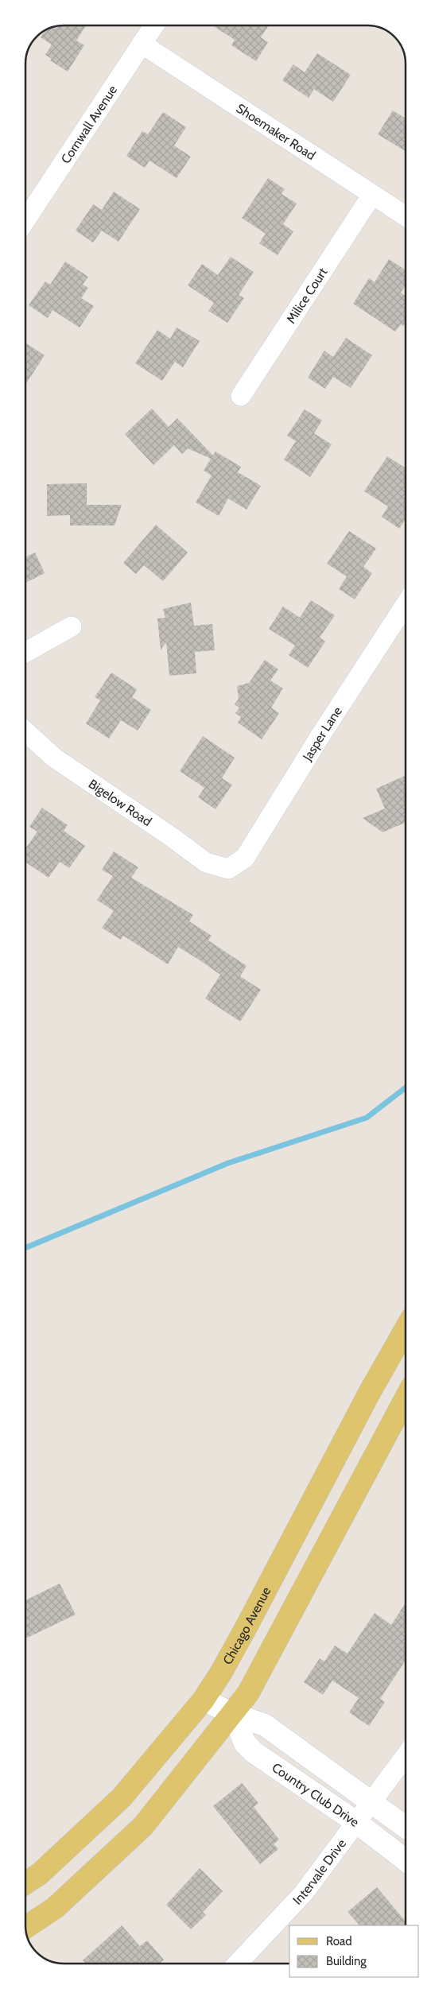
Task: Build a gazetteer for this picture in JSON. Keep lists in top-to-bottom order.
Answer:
{
  "streets": {
    "main road": ["Chicago Avenue"],
    "street": [
      "Cornwall Avenue",
      "Shoemaker Road",
      "Milice Court",
      "Jasper Lane",
      "Bigelow Road",
      "Country Club Drive",
      "Intervale Drive"
    ]
  },
  "crossings": [
    ["Cornwall Avenue", "Shoemaker Road"],
    ["Shoemaker Road", "Milice Court"],
    ["Jasper Lane", "Bigelow Road"],
    ["Chicago Avenue", "Country Club Drive"],
    ["Country Club Drive", "Intervale Drive"]
  ],
  "legend": ["Road", "Building"]
}
